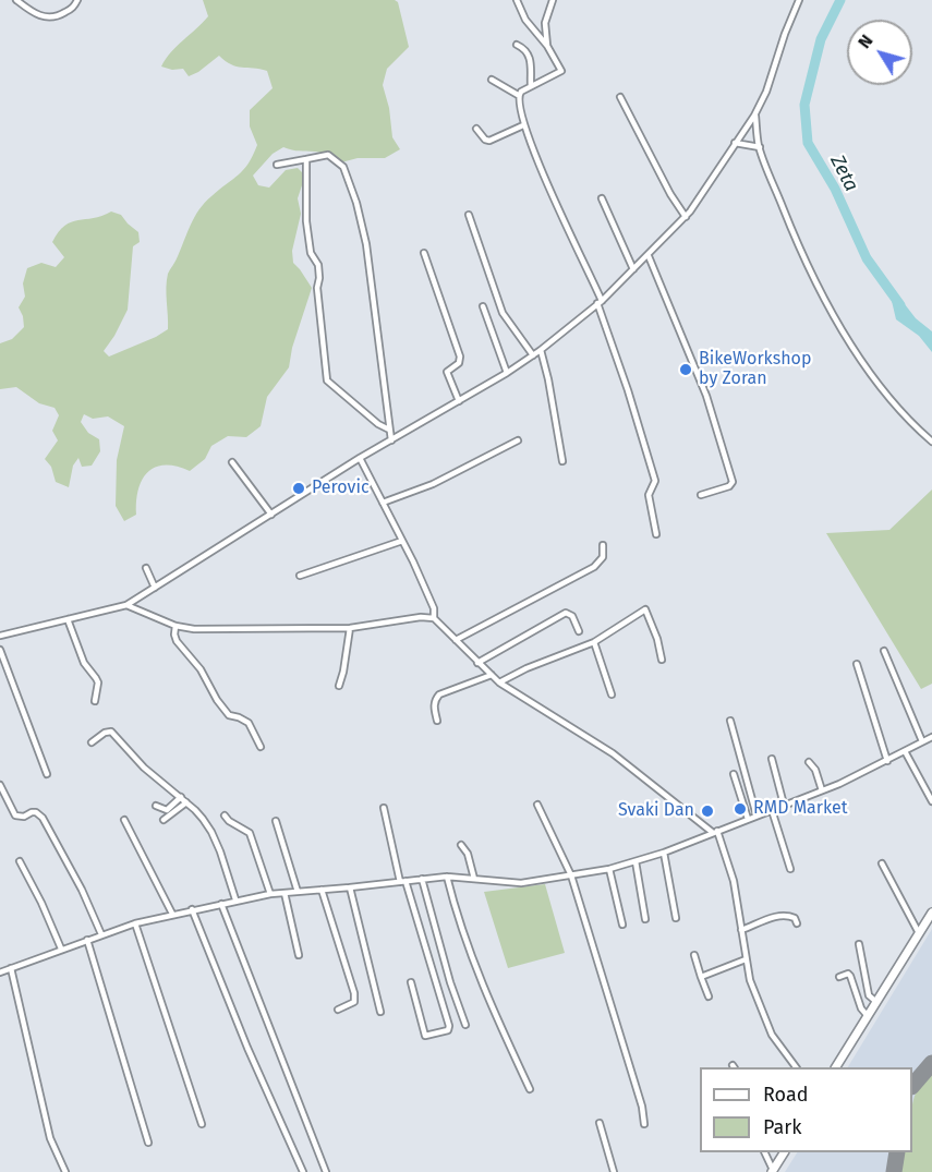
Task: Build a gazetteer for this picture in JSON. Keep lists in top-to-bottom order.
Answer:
{
  "water": ["Zeta"],
  "places": [
    "BikeWorkshop by Zoran",
    "Perovic",
    "RMD Market",
    "Svaki Dan"
  ],
  "legend": ["Road", "Park"],
  "north": "top left"
}
